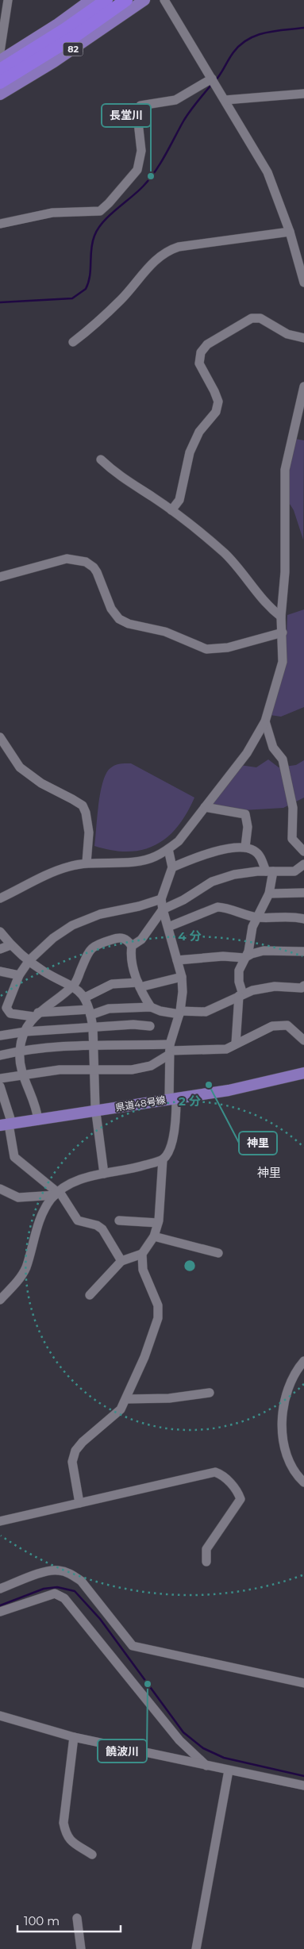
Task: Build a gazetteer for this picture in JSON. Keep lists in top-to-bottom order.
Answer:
{
  "streets": {
    "main road": ["82", "県道48号線"]
  },
  "districts": ["神里"],
  "places": ["長堂川", "神里", "饒波川"],
  "scale_bar": "100 m",
  "rings": ["4 分", "2 分"]
}
